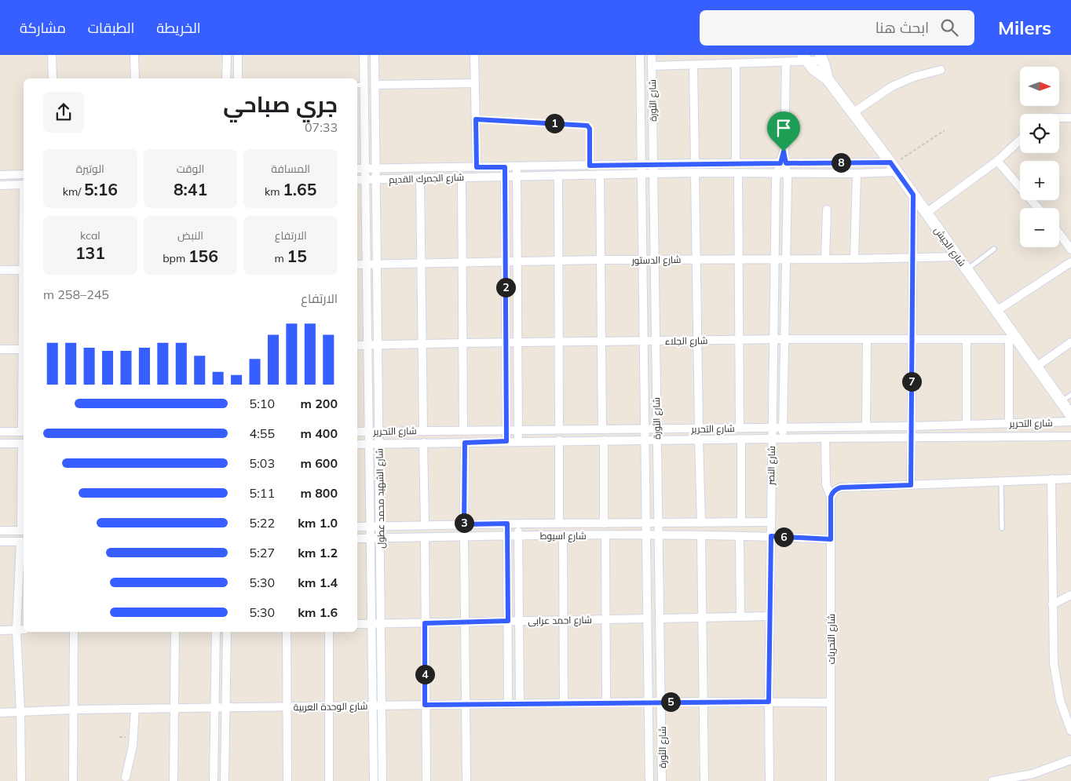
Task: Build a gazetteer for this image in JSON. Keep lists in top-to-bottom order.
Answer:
{
  "streets": {
    "main road": ["شارع الجيش"],
    "street": [
      "شارع الثورة",
      "شارع الجمرك القديم",
      "شارع الدستور",
      "شارع الجلاء",
      "شارع التحرير",
      "شارع النصر",
      "شارع الشهيد محمد عطول",
      "شارع اسيوط",
      "شارع احمد عرابى",
      "شارع التحريات",
      "شارع الوحدة العربية"
    ]
  },
  "crossings": [
    ["شارع الثورة", "شارع الجمرك القديم"],
    ["شارع الثورة", "شارع الدستور"],
    ["شارع الثورة", "شارع الجلاء"],
    ["شارع الثورة", "شارع التحرير"],
    ["شارع الثورة", "شارع اسيوط"],
    ["شارع الثورة", "شارع احمد عرابى"],
    ["شارع الثورة", "شارع الوحدة العربية"],
    ["شارع الجمرك القديم", "شارع الجيش"],
    ["شارع الجمرك القديم", "شارع النصر"],
    ["شارع الجمرك القديم", "شارع الشهيد محمد عطول"],
    ["شارع الجيش", "شارع الدستور"],
    ["شارع الجيش", "شارع الجلاء"],
    ["شارع الدستور", "شارع النصر"],
    ["شارع الدستور", "شارع الشهيد محمد عطول"],
    ["شارع الجلاء", "شارع النصر"],
    ["شارع الجلاء", "شارع الشهيد محمد عطول"],
    ["شارع التحرير", "شارع النصر"],
    ["شارع التحرير", "شارع الشهيد محمد عطول"],
    ["شارع التحرير", "شارع التحريات"],
    ["شارع النصر", "شارع اسيوط"],
    ["شارع النصر", "شارع الوحدة العربية"],
    ["شارع الشهيد محمد عطول", "شارع اسيوط"],
    ["شارع الشهيد محمد عطول", "شارع احمد عرابى"],
    ["شارع الشهيد محمد عطول", "شارع الوحدة العربية"],
    ["شارع اسيوط", "شارع التحريات"],
    ["شارع التحريات", "شارع الوحدة العربية"]
  ],
  "north": "right",
  "page": {
    "header": "Milers",
    "search": "ابحث هنا",
    "nav": ["الخريطة", "الطبقات", "مشاركة"],
    "map_buttons": ["+", "−"],
    "heading": ["جري صباحي", "07:33"],
    "pins": [
      "1",
      "8",
      "2",
      "7",
      "3",
      "6",
      "4",
      "5"
    ],
    "stats": [
      ["المسافة", "1.65 km"],
      ["الوقت", "8:41"],
      ["الوتيرة", "5:16 /km"],
      ["الارتفاع", "15 m"],
      ["النبض", "156 bpm"],
      ["kcal", "131"]
    ],
    "chart": ["الارتفاع", "245–258 m"],
    "list": [
      {
        "name": "200 m",
        "note": "5:10"
      },
      {
        "name": "400 m",
        "note": "4:55"
      },
      {
        "name": "600 m",
        "note": "5:03"
      },
      {
        "name": "800 m",
        "note": "5:11"
      },
      {
        "name": "1.0 km",
        "note": "5:22"
      },
      {
        "name": "1.2 km",
        "note": "5:27"
      },
      {
        "name": "1.4 km",
        "note": "5:30"
      },
      {
        "name": "1.6 km",
        "note": "5:30"
      }
    ]
  }
}
